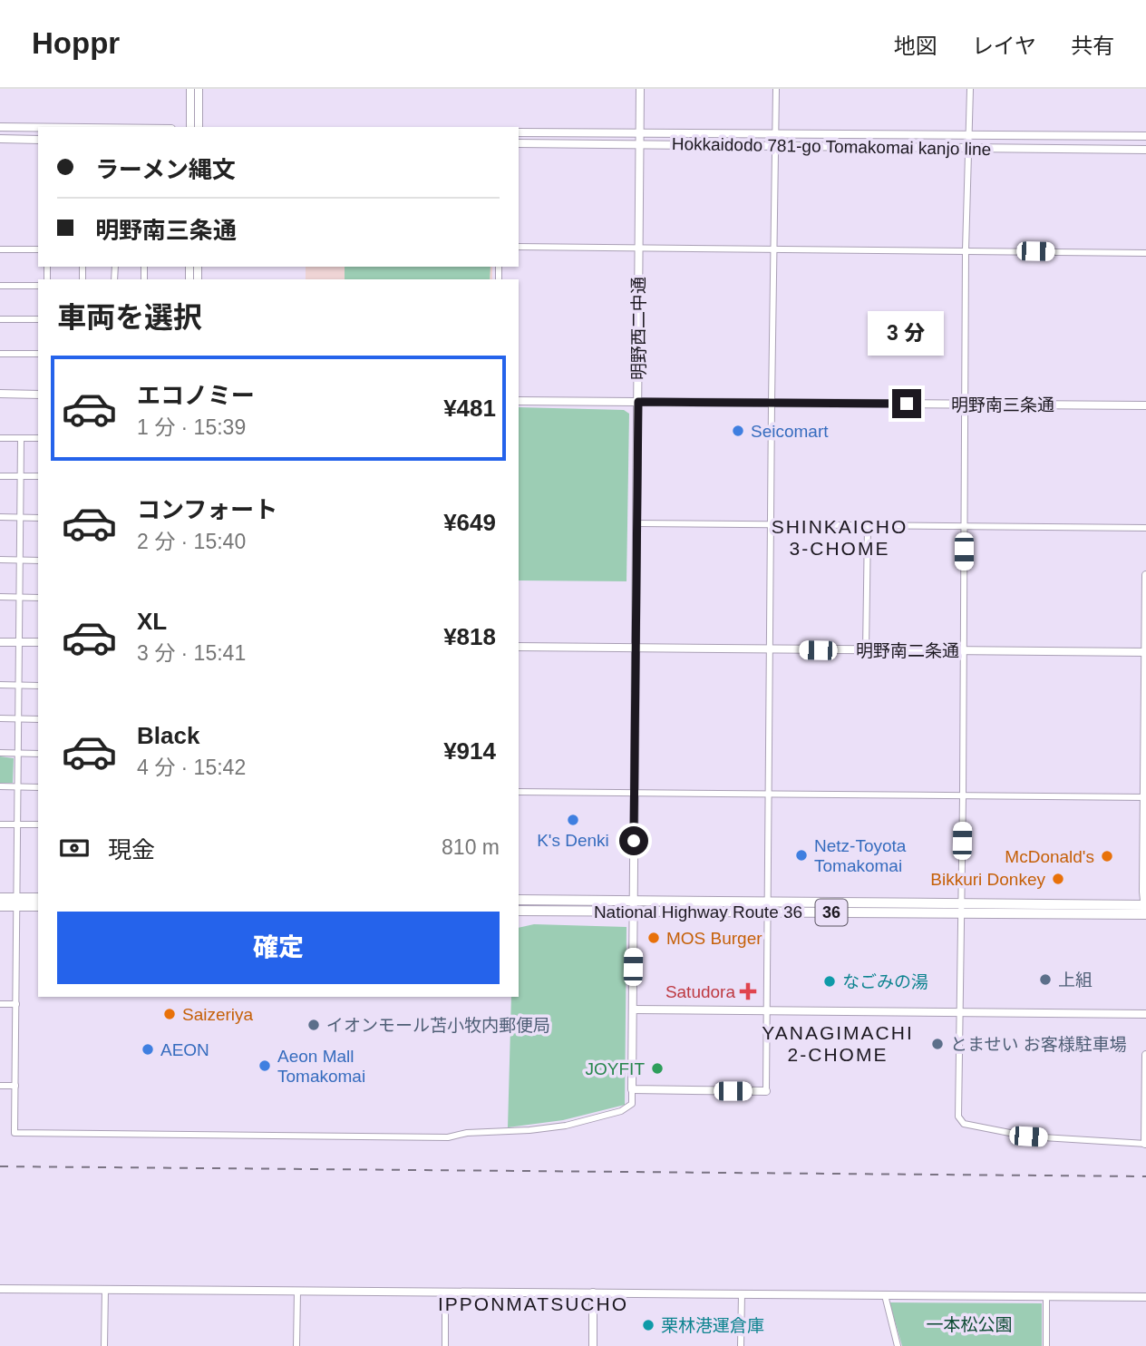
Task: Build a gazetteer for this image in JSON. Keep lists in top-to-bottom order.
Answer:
{
  "streets": {
    "highway": ["National Highway Route 36", "36"],
    "street": [
      "Hokkaidodo 781-go Tomakomai kanjo line",
      "明野西二中通",
      "明野南三条通",
      "明野南二条通"
    ]
  },
  "crossings": [
    ["Hokkaidodo 781-go Tomakomai kanjo line", "明野西二中通"],
    ["明野西二中通", "明野南三条通"],
    ["明野西二中通", "明野南二条通"],
    ["明野西二中通", "National Highway Route 36"]
  ],
  "districts": ["SHINKAICHO 3-CHOME", "YANAGIMACHI 2-CHOME", "IPPONMATSUCHO"],
  "parks": ["一本松公園"],
  "places": {
    "other": [
      "Seicomart",
      "K's Denki",
      "Netz-Toyota Tomakomai",
      "McDonald's",
      "Bikkuri Donkey",
      "MOS Burger",
      "上組",
      "なごみの湯",
      "Saizeriya",
      "イオンモール苫小牧内郵便局",
      "とませい お客様駐車場",
      "AEON",
      "Aeon Mall Tomakomai",
      "JOYFIT",
      "栗林港運倉庫"
    ],
    "health": ["Satudora"]
  },
  "page": {
    "header": "Hoppr",
    "nav": ["地図", "レイヤ", "共有"],
    "banner": ["ラーメン縄文", "明野南三条通"],
    "heading": "車両を選択",
    "bubble": "3 分",
    "list": [
      {
        "name": "エコノミー",
        "note": "1 分 · 15:39",
        "value": "¥481"
      },
      {
        "name": "コンフォート",
        "note": "2 分 · 15:40",
        "value": "¥649"
      },
      {
        "name": "XL",
        "note": "3 分 · 15:41",
        "value": "¥818"
      },
      {
        "name": "Black",
        "note": "4 分 · 15:42",
        "value": "¥914"
      }
    ],
    "pay": ["現金", "810 m"],
    "buttons": "確定"
  }
}
